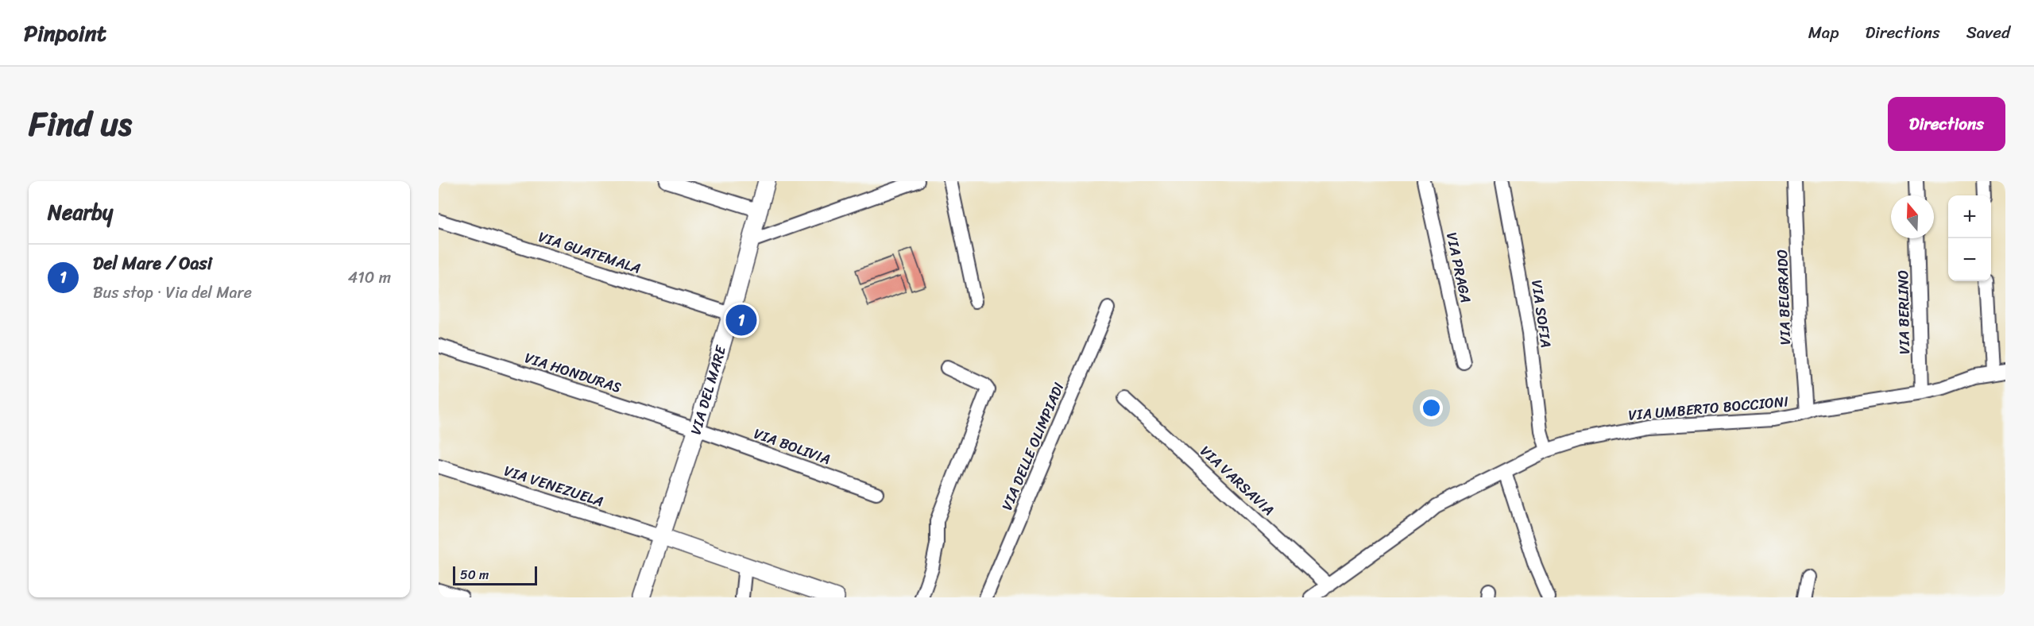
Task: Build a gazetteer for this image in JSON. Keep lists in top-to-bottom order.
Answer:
{
  "streets": {
    "street": [
      "VIA GUATEMALA",
      "VIA PRAGA",
      "VIA BELGRADO",
      "VIA BERLINO",
      "VIA SOFIA",
      "VIA HONDURAS",
      "VIA DEL MARE",
      "VIA UMBERTO BOCCIONI",
      "VIA BOLIVIA",
      "VIA DELLE OLIMPIADI",
      "VIA VARSAVIA",
      "VIA VENEZUELA"
    ]
  },
  "crossings": [
    ["VIA GUATEMALA", "VIA DEL MARE"],
    ["VIA BELGRADO", "VIA UMBERTO BOCCIONI"],
    ["VIA BERLINO", "VIA UMBERTO BOCCIONI"],
    ["VIA SOFIA", "VIA UMBERTO BOCCIONI"],
    ["VIA HONDURAS", "VIA DEL MARE"],
    ["VIA HONDURAS", "VIA BOLIVIA"],
    ["VIA DEL MARE", "VIA BOLIVIA"],
    ["VIA DEL MARE", "VIA VENEZUELA"],
    ["VIA UMBERTO BOCCIONI", "VIA VARSAVIA"]
  ],
  "scale_bar": "50 m",
  "north": "top",
  "page": {
    "header": "Pinpoint",
    "nav": ["Map", "Directions", "Saved"],
    "title": "Find us",
    "buttons": "Directions",
    "heading": "Nearby",
    "map_buttons": ["+", "−"],
    "list": [
      {
        "mark": "1",
        "name": "Del Mare / Oasi",
        "note": "Bus stop · Via del Mare",
        "value": "410 m"
      }
    ],
    "pins": "1",
    "scale": "50 m"
  }
}
